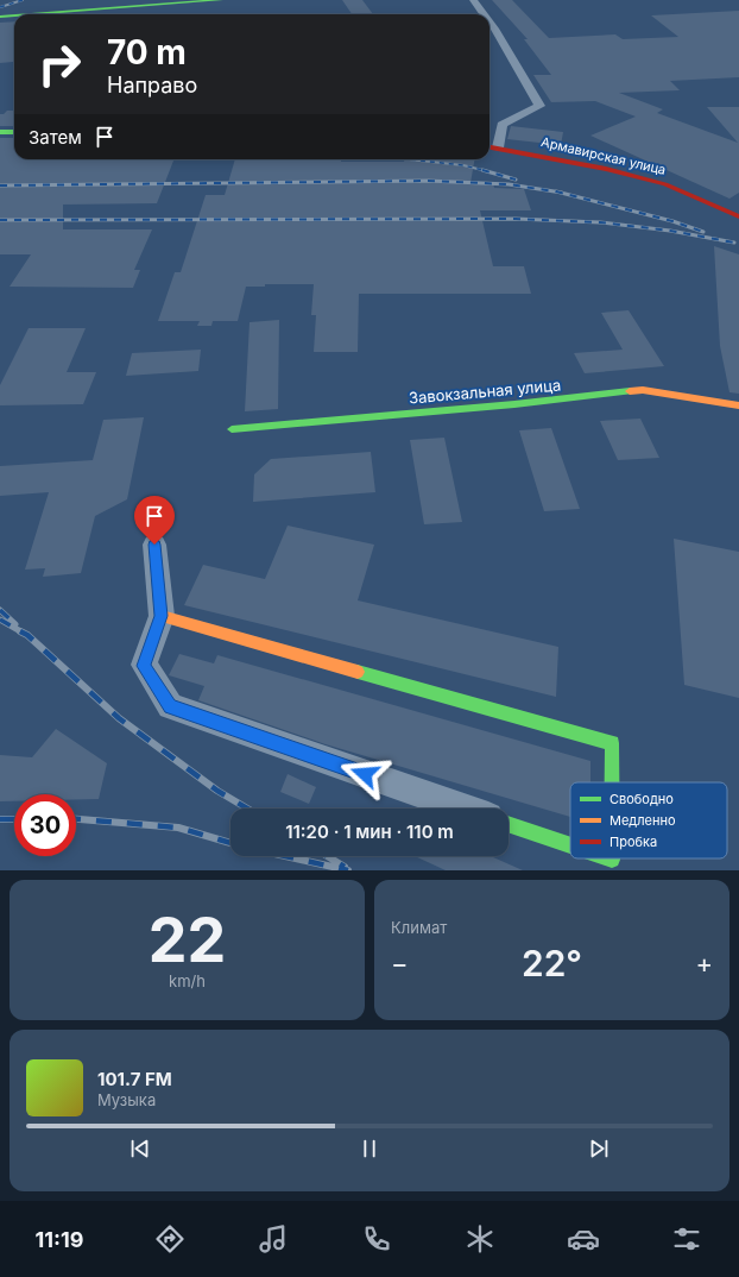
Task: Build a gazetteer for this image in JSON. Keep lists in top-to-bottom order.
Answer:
{
  "streets": {
    "street": ["Армавирская улица", "Завокзальная улица"]
  },
  "legend": ["Свободно", "Медленно", "Пробка"],
  "page": {
    "turn": ["70 m", "Направо"],
    "then": "Затем",
    "limit": "30",
    "trip": "11:20 · 1 мин · 110 m",
    "tile": [
      ["22", "km/h"],
      "Климат"
    ],
    "heat": ["−", "22°", "+"],
    "song": ["101.7 FM", "Музыка"],
    "tabs": "11:19"
  }
}
